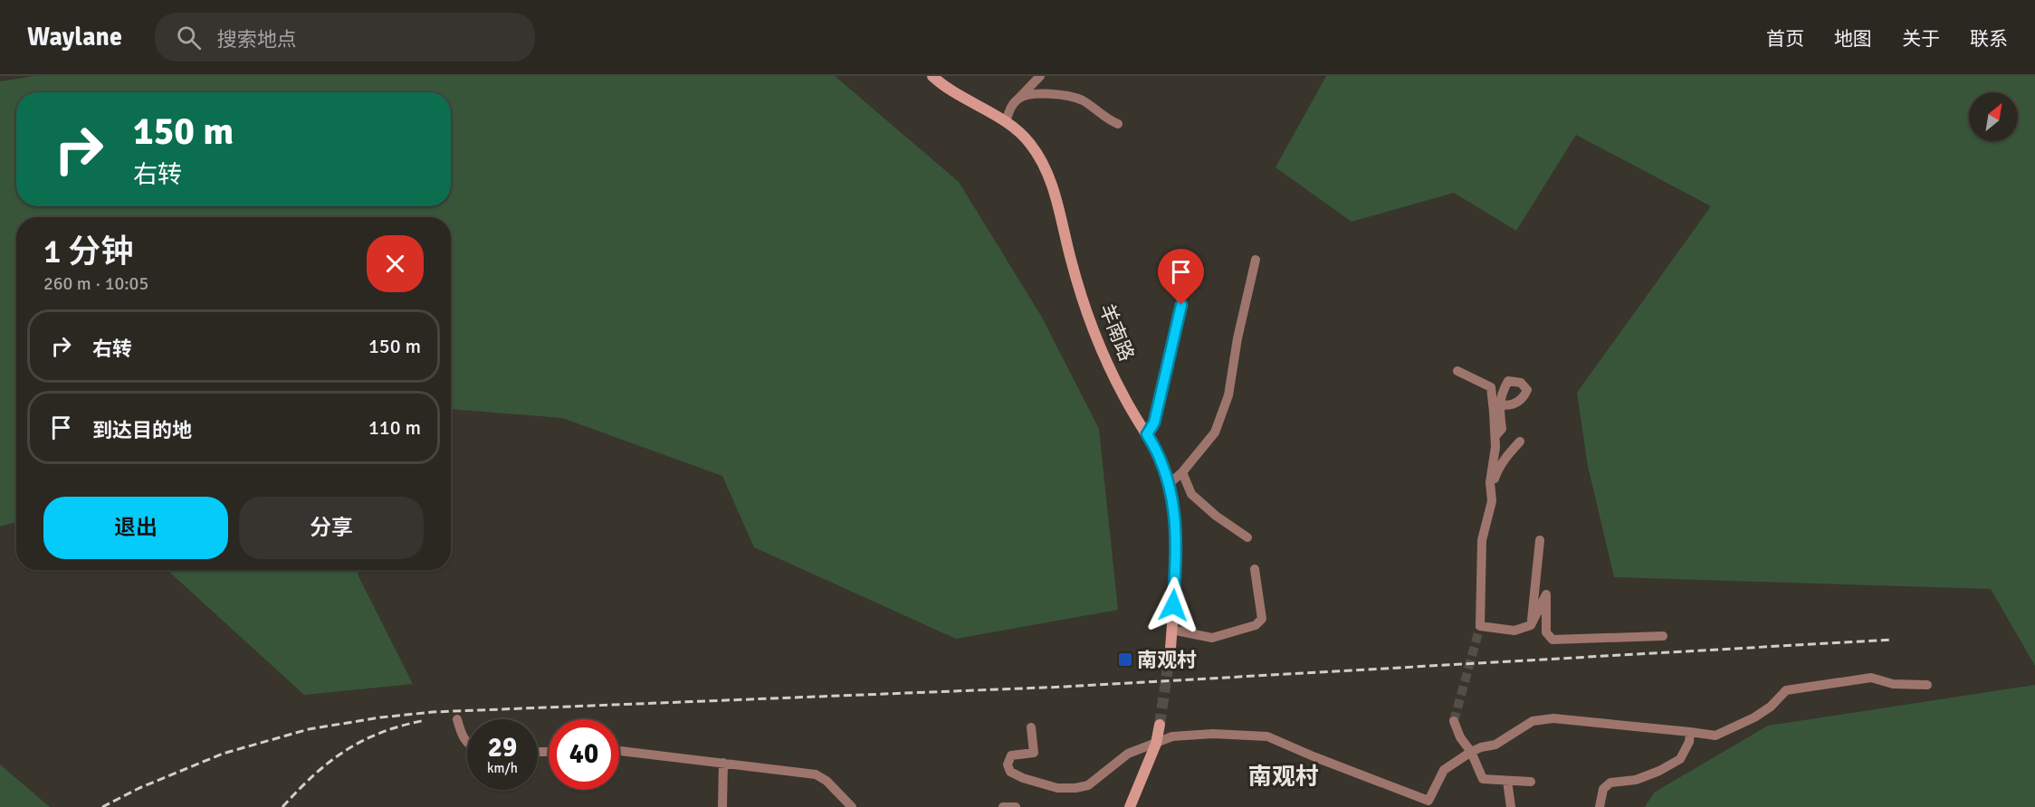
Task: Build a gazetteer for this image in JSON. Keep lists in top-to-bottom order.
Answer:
{
  "streets": {
    "street": ["羊南路"]
  },
  "districts": ["南观村"],
  "places": {
    "transit": ["南观村"]
  },
  "north": "top right",
  "page": {
    "header": "Waylane",
    "search": "搜索地点",
    "nav": [
      "首页",
      "地图",
      "关于",
      "联系"
    ],
    "turn": ["150 m", "右转"],
    "heading": ["1 分钟", "260 m · 10:05"],
    "list": [
      {
        "name": "右转",
        "value": "150 m"
      },
      {
        "name": "到达目的地",
        "value": "110 m"
      }
    ],
    "buttons": ["退出", "分享"],
    "speed": "29 km/h",
    "limit": "40"
  }
}
